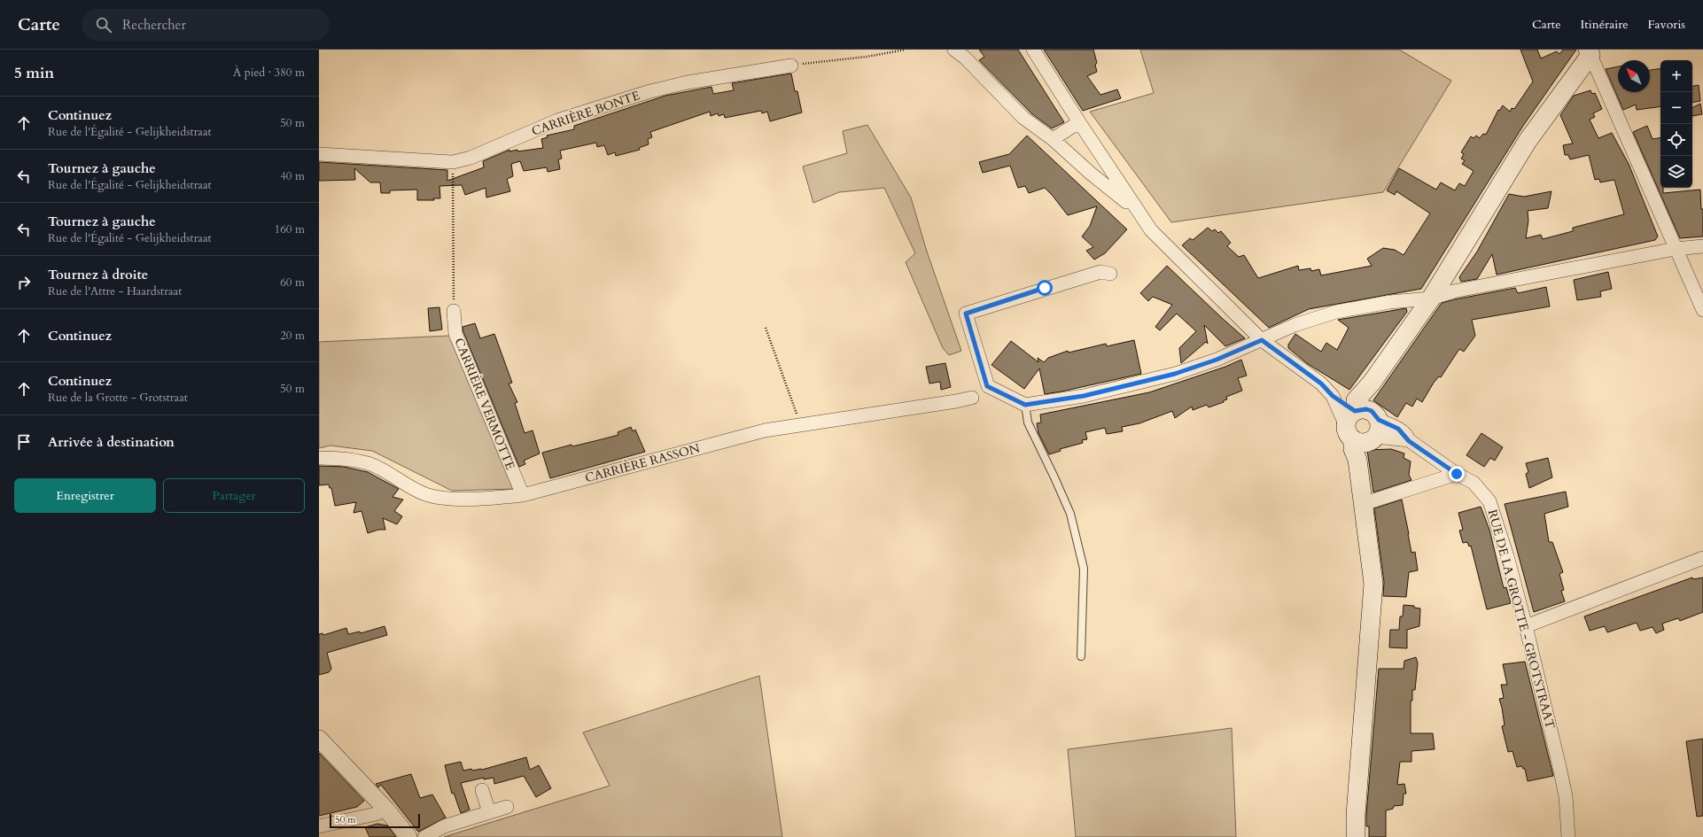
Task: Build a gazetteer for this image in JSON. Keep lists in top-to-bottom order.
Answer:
{
  "streets": {
    "street": [
      "CARRIÈRE BONTE",
      "CARRIÈRE VERMOTTE",
      "CARRIÈRE RASSON",
      "RUE DE LA GROTTE - GROTSTRAAT"
    ]
  },
  "crossings": [
    ["CARRIÈRE VERMOTTE", "CARRIÈRE RASSON"]
  ],
  "scale_bar": "50 m",
  "north": "top left",
  "page": {
    "header": "Carte",
    "search": "Rechercher",
    "nav": ["Carte", "Itinéraire", "Favoris"],
    "heading": ["5 min", "À pied · 380 m"],
    "map_buttons": ["+", "−"],
    "list": [
      ["Continuez", "Rue de l'Égalité - Gelijkheidstraat", "50 m"],
      ["Tournez à gauche", "Rue de l'Égalité - Gelijkheidstraat", "40 m"],
      ["Tournez à gauche", "Rue de l'Égalité - Gelijkheidstraat", "160 m"],
      ["Tournez à droite", "Rue de l'Attre - Haardstraat", "60 m"],
      ["Continuez", "20 m"],
      ["Continuez", "Rue de la Grotte - Grotstraat", "50 m"],
      "Arrivée à destination"
    ],
    "buttons": ["Enregistrer", "Partager"],
    "scale": "50 m"
  }
}
